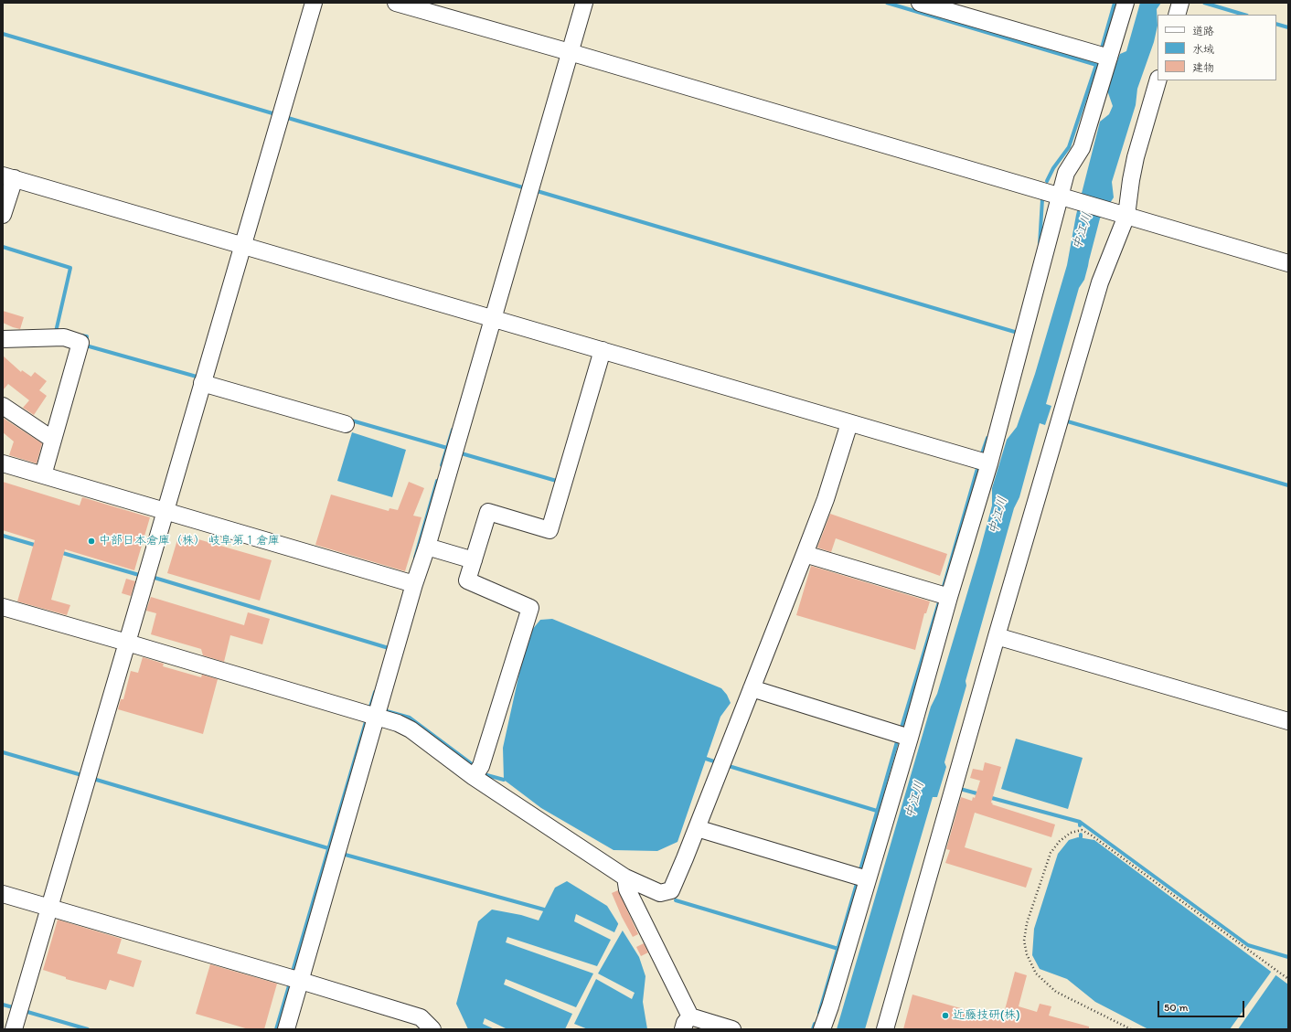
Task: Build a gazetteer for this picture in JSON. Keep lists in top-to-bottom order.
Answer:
{
  "water": ["中江川"],
  "places": ["中部日本倉庫（株） 岐阜第１倉庫", "近藤技研(株)"],
  "legend": ["道路", "水域", "建物"],
  "scale_bar": "50 m"
}
